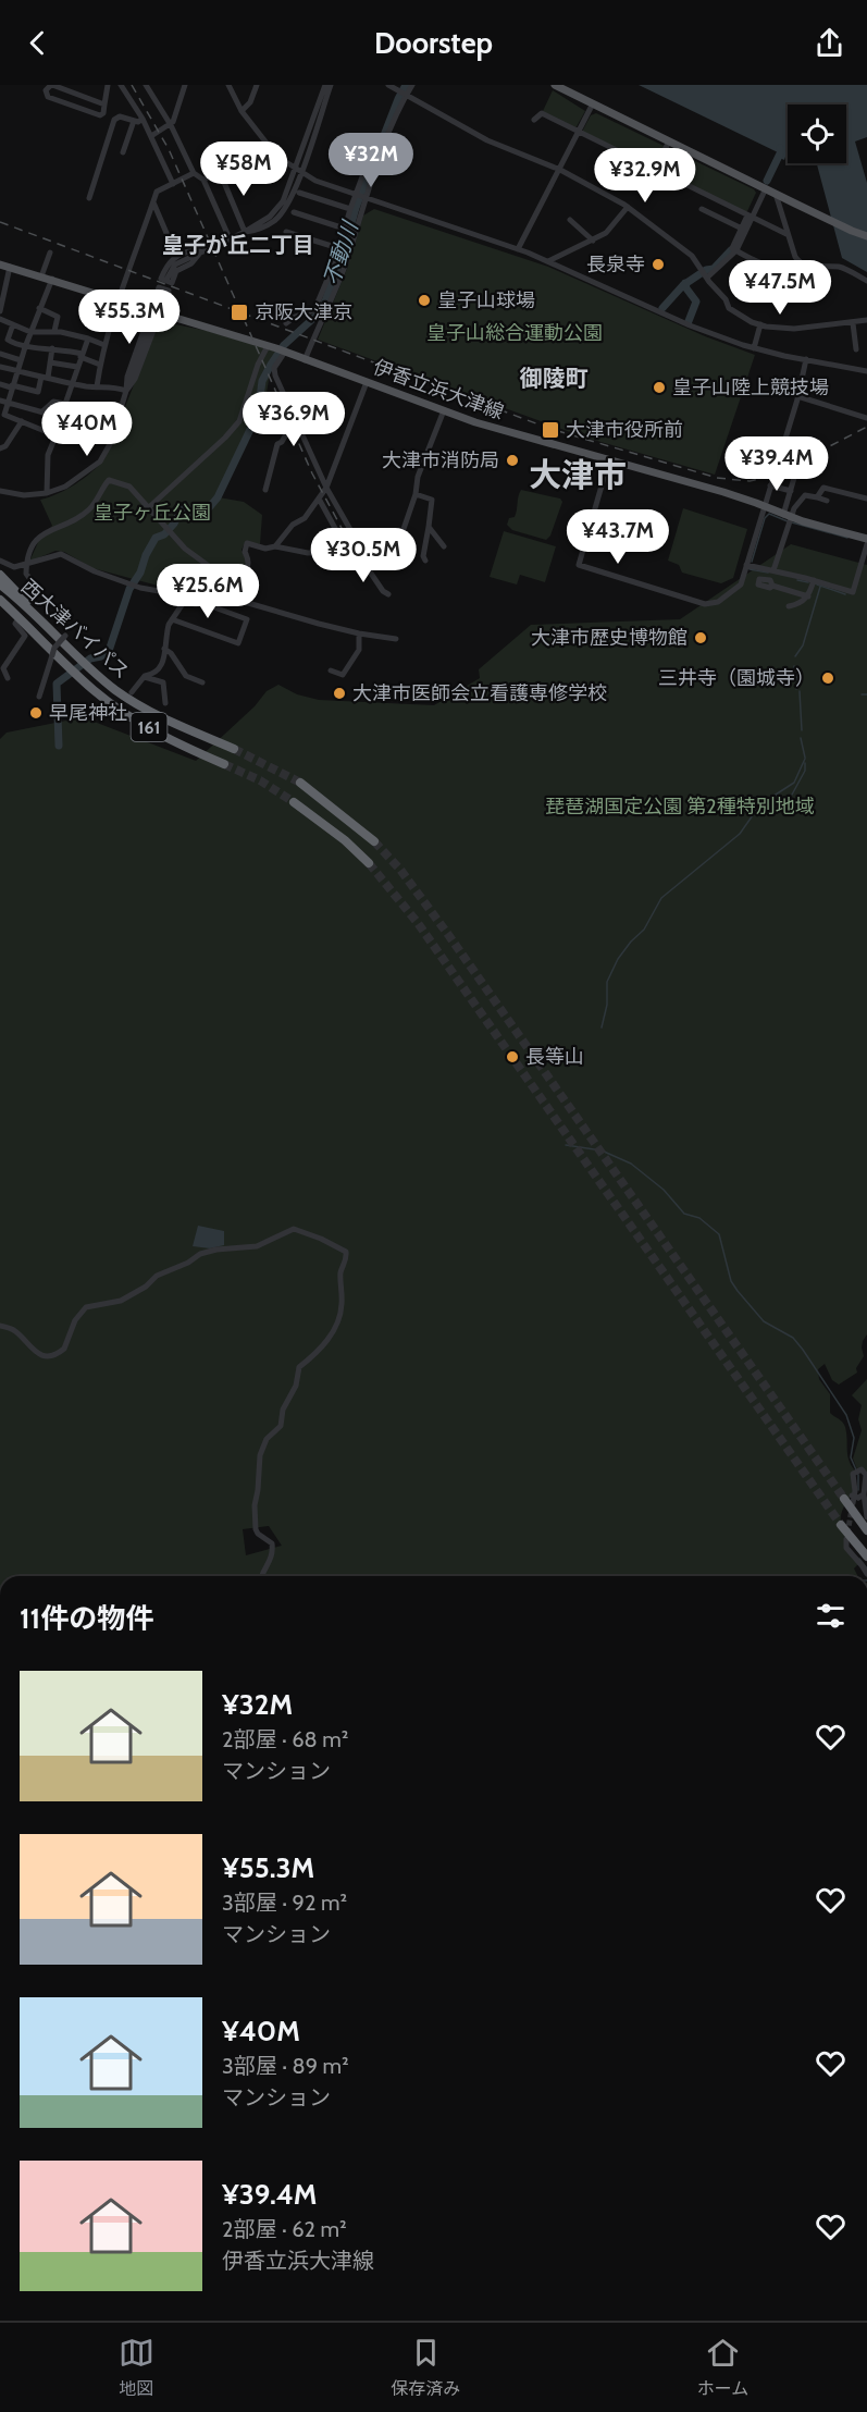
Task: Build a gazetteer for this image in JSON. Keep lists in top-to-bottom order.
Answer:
{
  "streets": {
    "highway": ["西大津バイパス", "161"],
    "main road": ["伊香立浜大津線"]
  },
  "districts": ["皇子が丘二丁目", "御陵町", "大津市"],
  "water": ["不動川"],
  "parks": ["皇子山総合運動公園", "皇子ヶ丘公園", "琵琶湖国定公園 第2種特別地域"],
  "places": {
    "other": [
      "長泉寺",
      "皇子山球場",
      "皇子山陸上競技場",
      "大津市消防局",
      "大津市歴史博物館",
      "三井寺（園城寺）",
      "大津市医師会立看護専修学校",
      "早尾神社",
      "長等山"
    ],
    "transit": ["京阪大津京", "大津市役所前"]
  },
  "page": {
    "header": "Doorstep",
    "price": [
      "¥32M",
      "¥58M",
      "¥32.9M",
      "¥47.5M",
      "¥55.3M",
      "¥36.9M",
      "¥40M",
      "¥39.4M",
      "¥43.7M",
      "¥30.5M",
      "¥25.6M"
    ],
    "heading": "11件の物件",
    "list": [
      {
        "name": "¥32M",
        "note": "2部屋 · 68 m² · マンション"
      },
      {
        "name": "¥55.3M",
        "note": "3部屋 · 92 m² · マンション"
      },
      {
        "name": "¥40M",
        "note": "3部屋 · 89 m² · マンション"
      },
      {
        "name": "¥39.4M",
        "note": "2部屋 · 62 m² · 伊香立浜大津線"
      }
    ],
    "tabs": ["地図", "保存済み", "ホーム"]
  }
}
